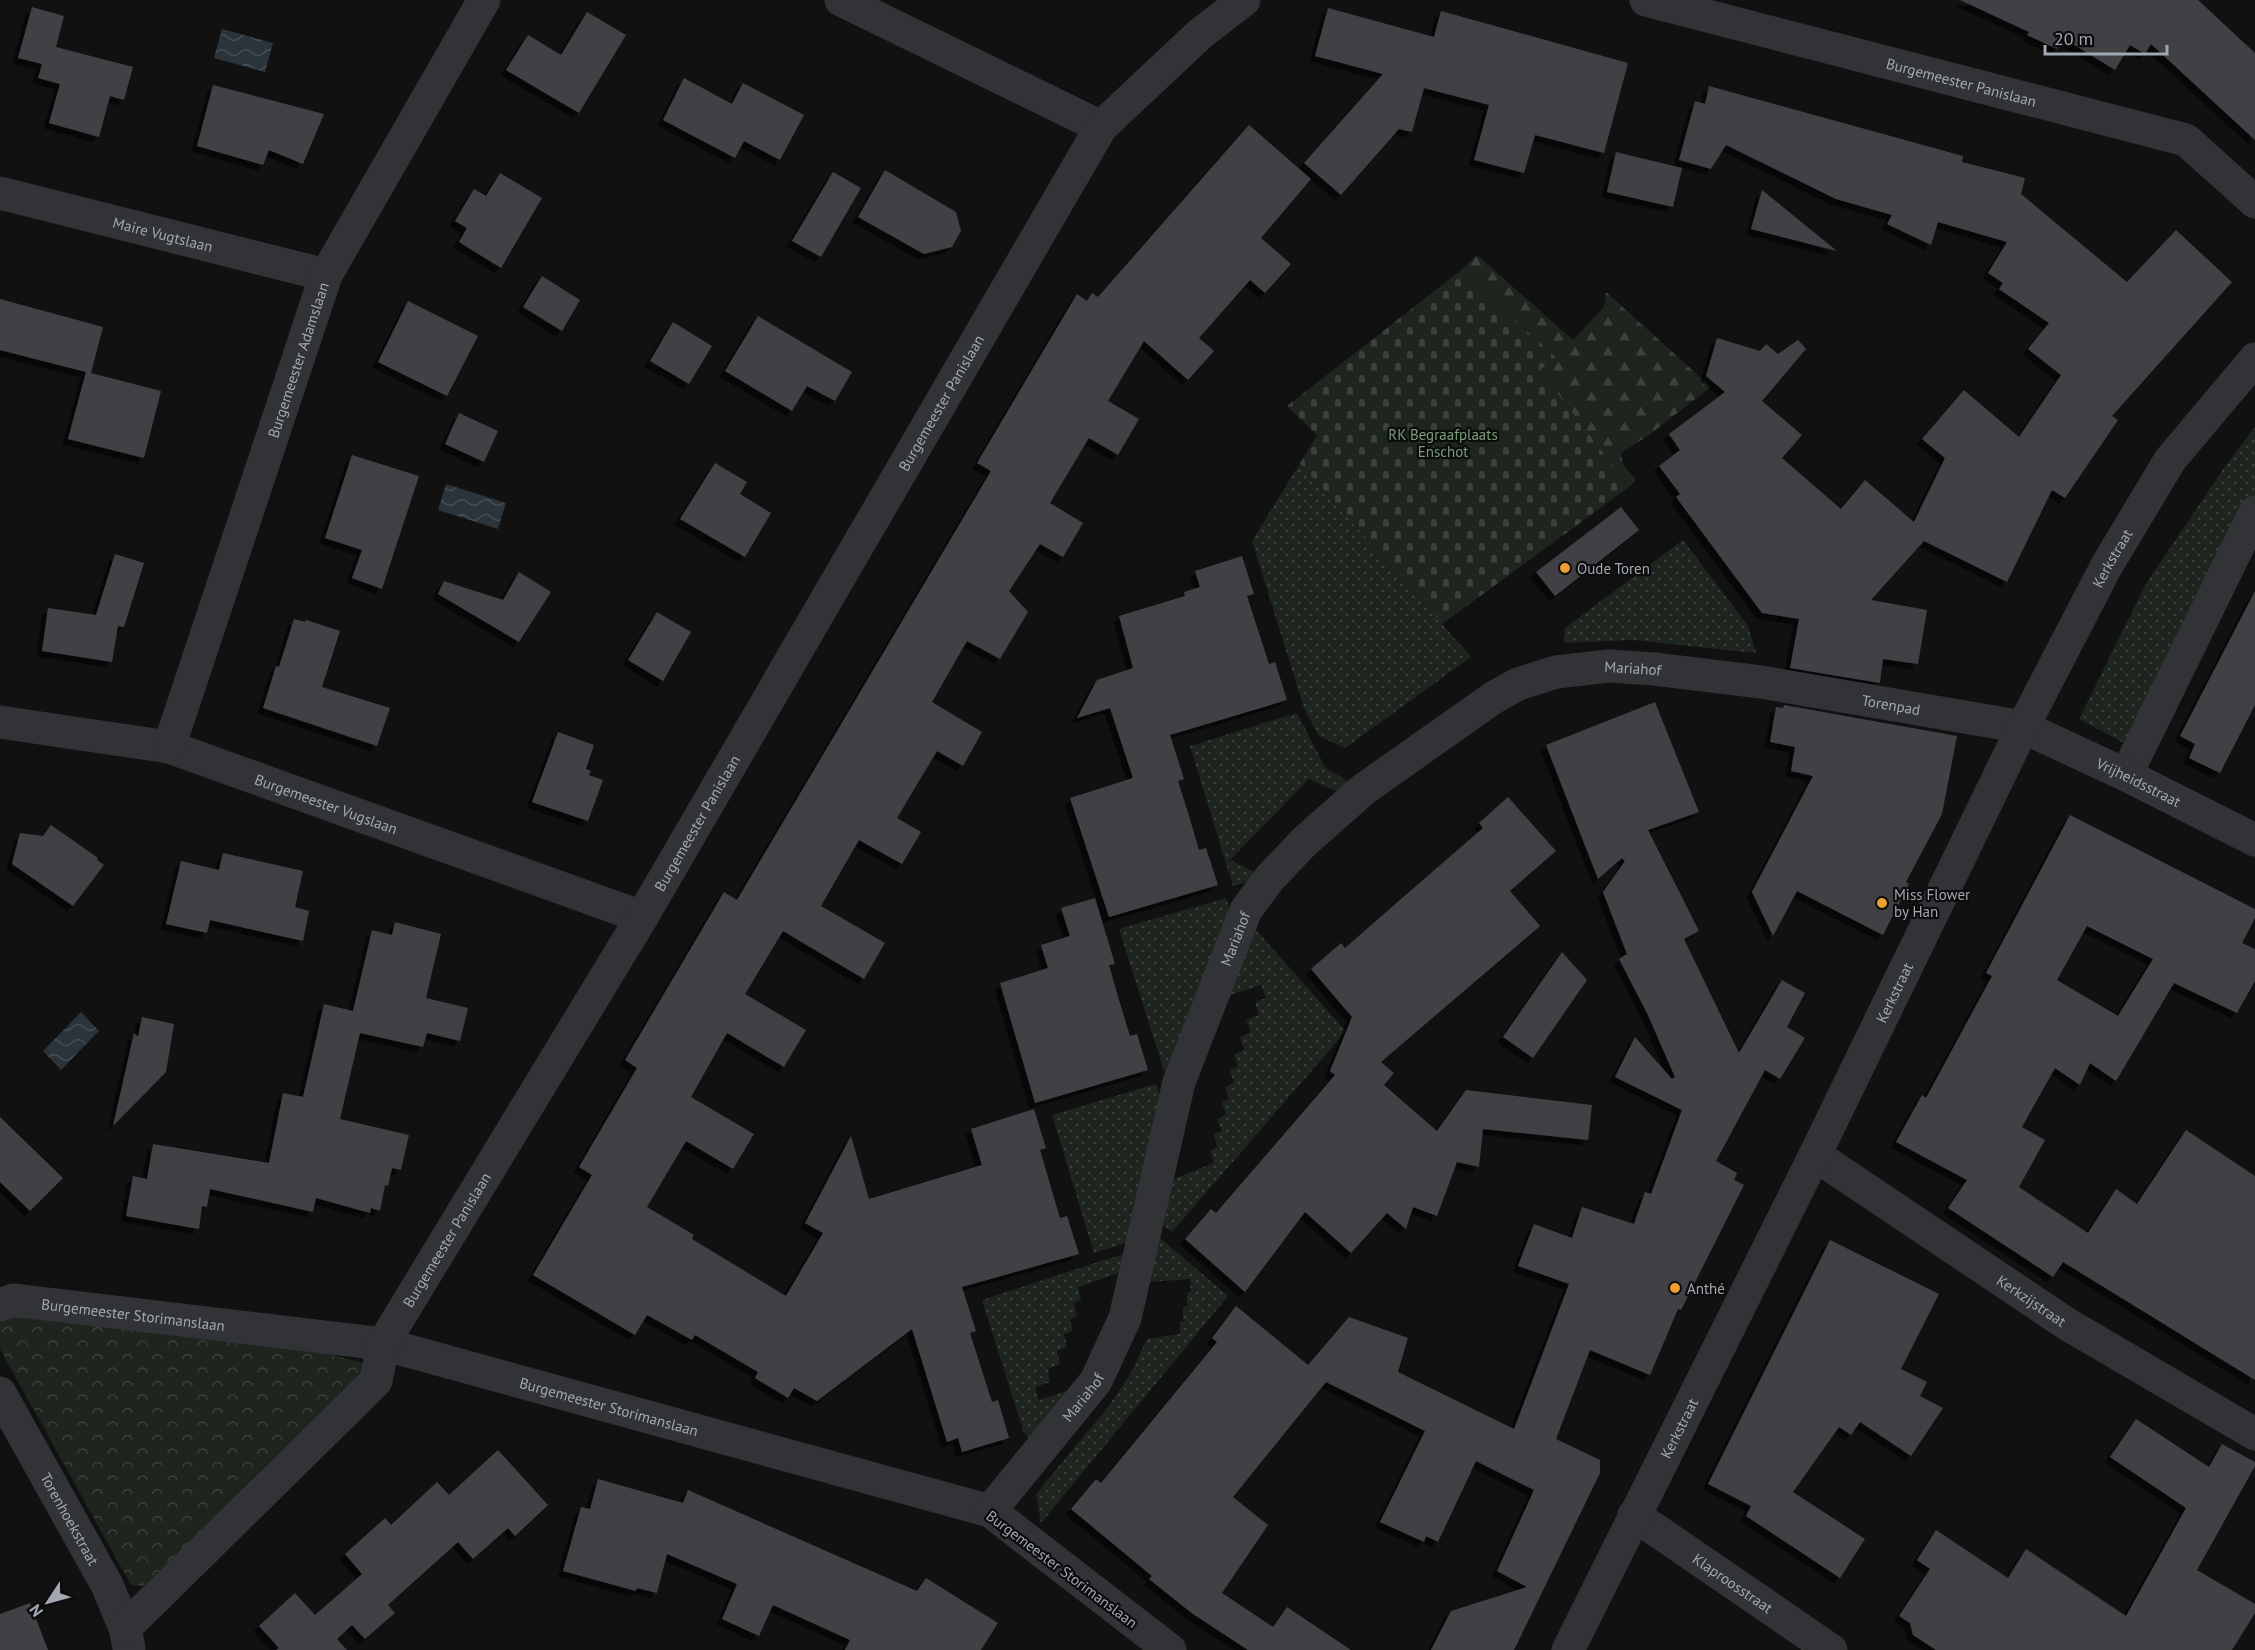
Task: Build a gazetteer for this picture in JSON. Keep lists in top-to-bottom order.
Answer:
{
  "streets": {
    "street": [
      "Burgemeester Panislaan",
      "Maire Vugtslaan",
      "Burgemeester Adamslaan",
      "Kerkstraat",
      "Mariahof",
      "Torenpad",
      "Vrijheidsstraat",
      "Burgemeester Vugslaan",
      "Kerkzijstraat",
      "Burgemeester Storimanslaan",
      "Torenhoekstraat",
      "Klaproosstraat"
    ]
  },
  "crossings": [
    ["Burgemeester Panislaan", "Burgemeester Vugslaan"],
    ["Burgemeester Panislaan", "Burgemeester Storimanslaan"],
    ["Burgemeester Panislaan", "Torenhoekstraat"],
    ["Maire Vugtslaan", "Burgemeester Adamslaan"],
    ["Burgemeester Adamslaan", "Burgemeester Vugslaan"],
    ["Kerkstraat", "Torenpad"],
    ["Kerkstraat", "Vrijheidsstraat"],
    ["Kerkstraat", "Kerkzijstraat"],
    ["Kerkstraat", "Klaproosstraat"],
    ["Mariahof", "Torenpad"],
    ["Mariahof", "Burgemeester Storimanslaan"],
    ["Torenpad", "Vrijheidsstraat"]
  ],
  "parks": ["RK Begraafplaats Enschot"],
  "places": ["Oude Toren", "Miss Flower by Han", "Anthé"],
  "scale_bar": "20 m",
  "north": "bottom left"
}
